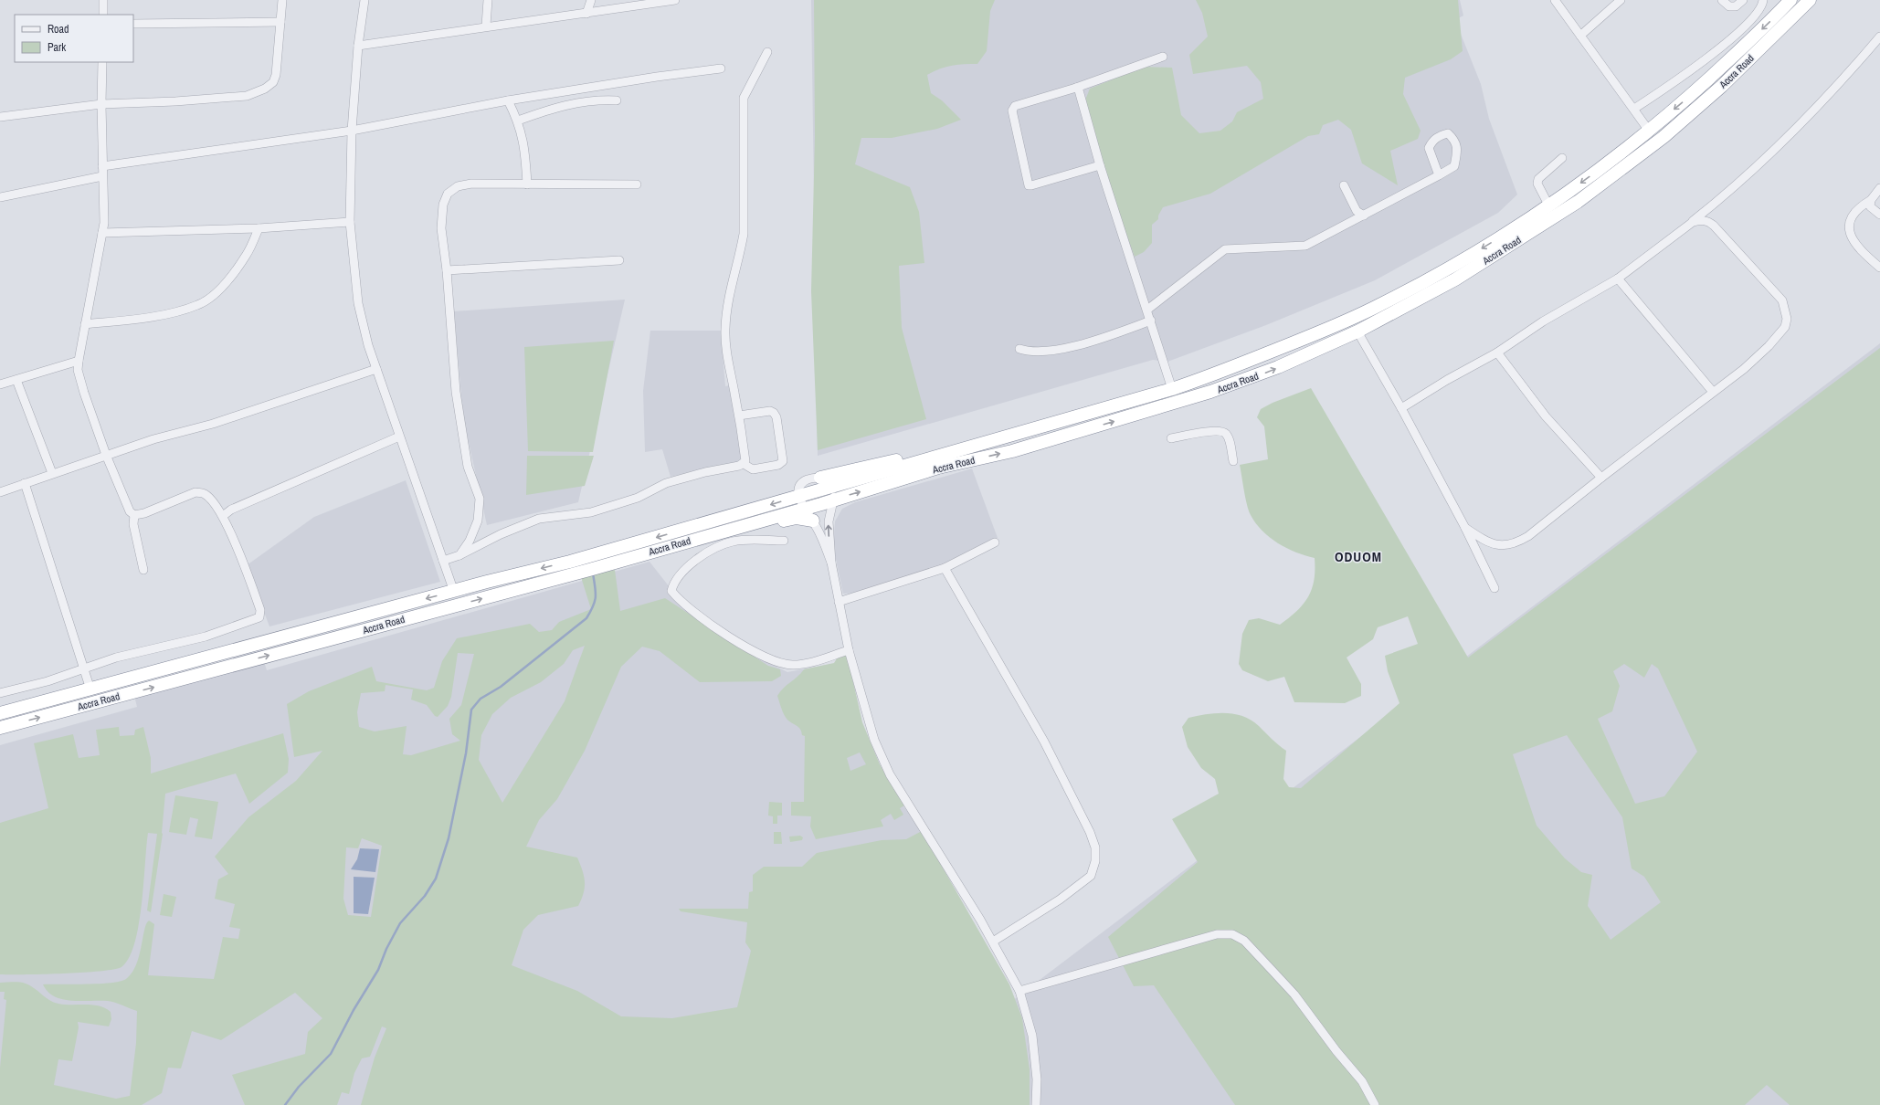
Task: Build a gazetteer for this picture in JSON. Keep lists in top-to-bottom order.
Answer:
{
  "streets": {
    "highway": ["Accra Road"]
  },
  "districts": ["ODUOM"],
  "legend": ["Road", "Park"]
}
